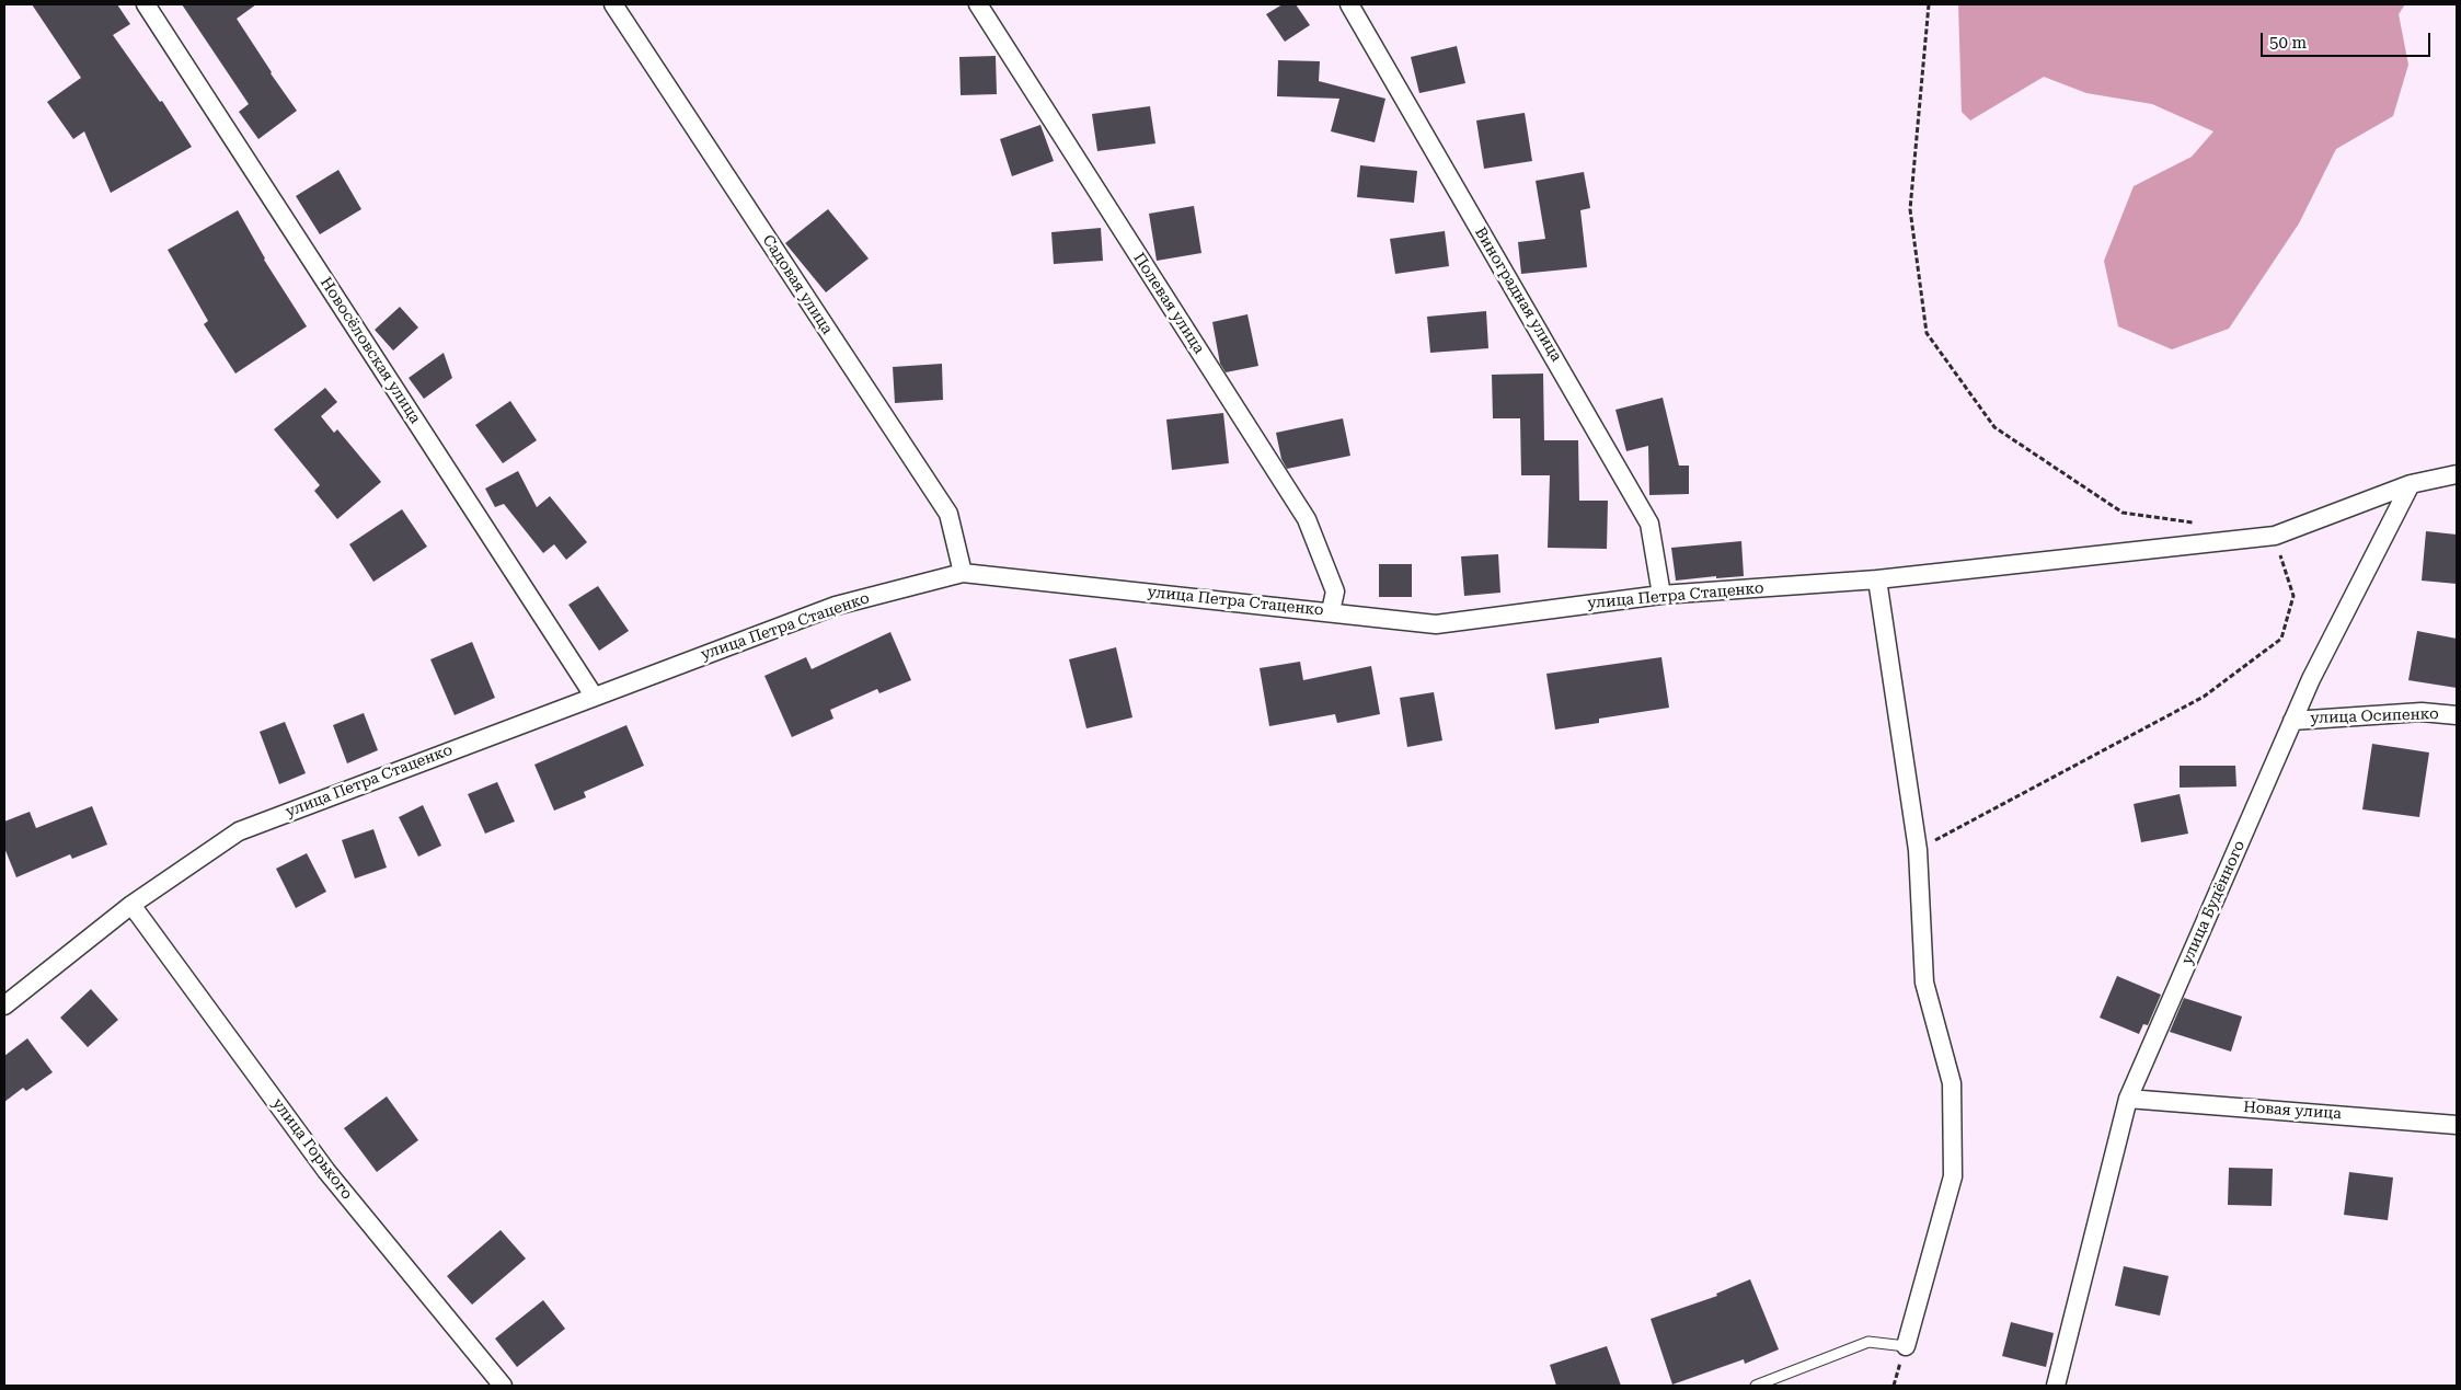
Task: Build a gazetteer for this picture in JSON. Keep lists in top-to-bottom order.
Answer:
{
  "streets": {
    "street": [
      "Садовая улица",
      "Виноградная улица",
      "Полевая улица",
      "Новосёловская улица",
      "улица Петра Стаценко",
      "улица Осипенко",
      "улица Будённого",
      "Новая улица",
      "улица Горького"
    ]
  },
  "crossings": [
    ["Садовая улица", "улица Петра Стаценко"],
    ["Виноградная улица", "улица Петра Стаценко"],
    ["Полевая улица", "улица Петра Стаценко"],
    ["Новосёловская улица", "улица Петра Стаценко"],
    ["улица Петра Стаценко", "улица Будённого"],
    ["улица Петра Стаценко", "улица Горького"],
    ["улица Осипенко", "улица Будённого"],
    ["улица Будённого", "Новая улица"]
  ],
  "scale_bar": "50 m"
}
